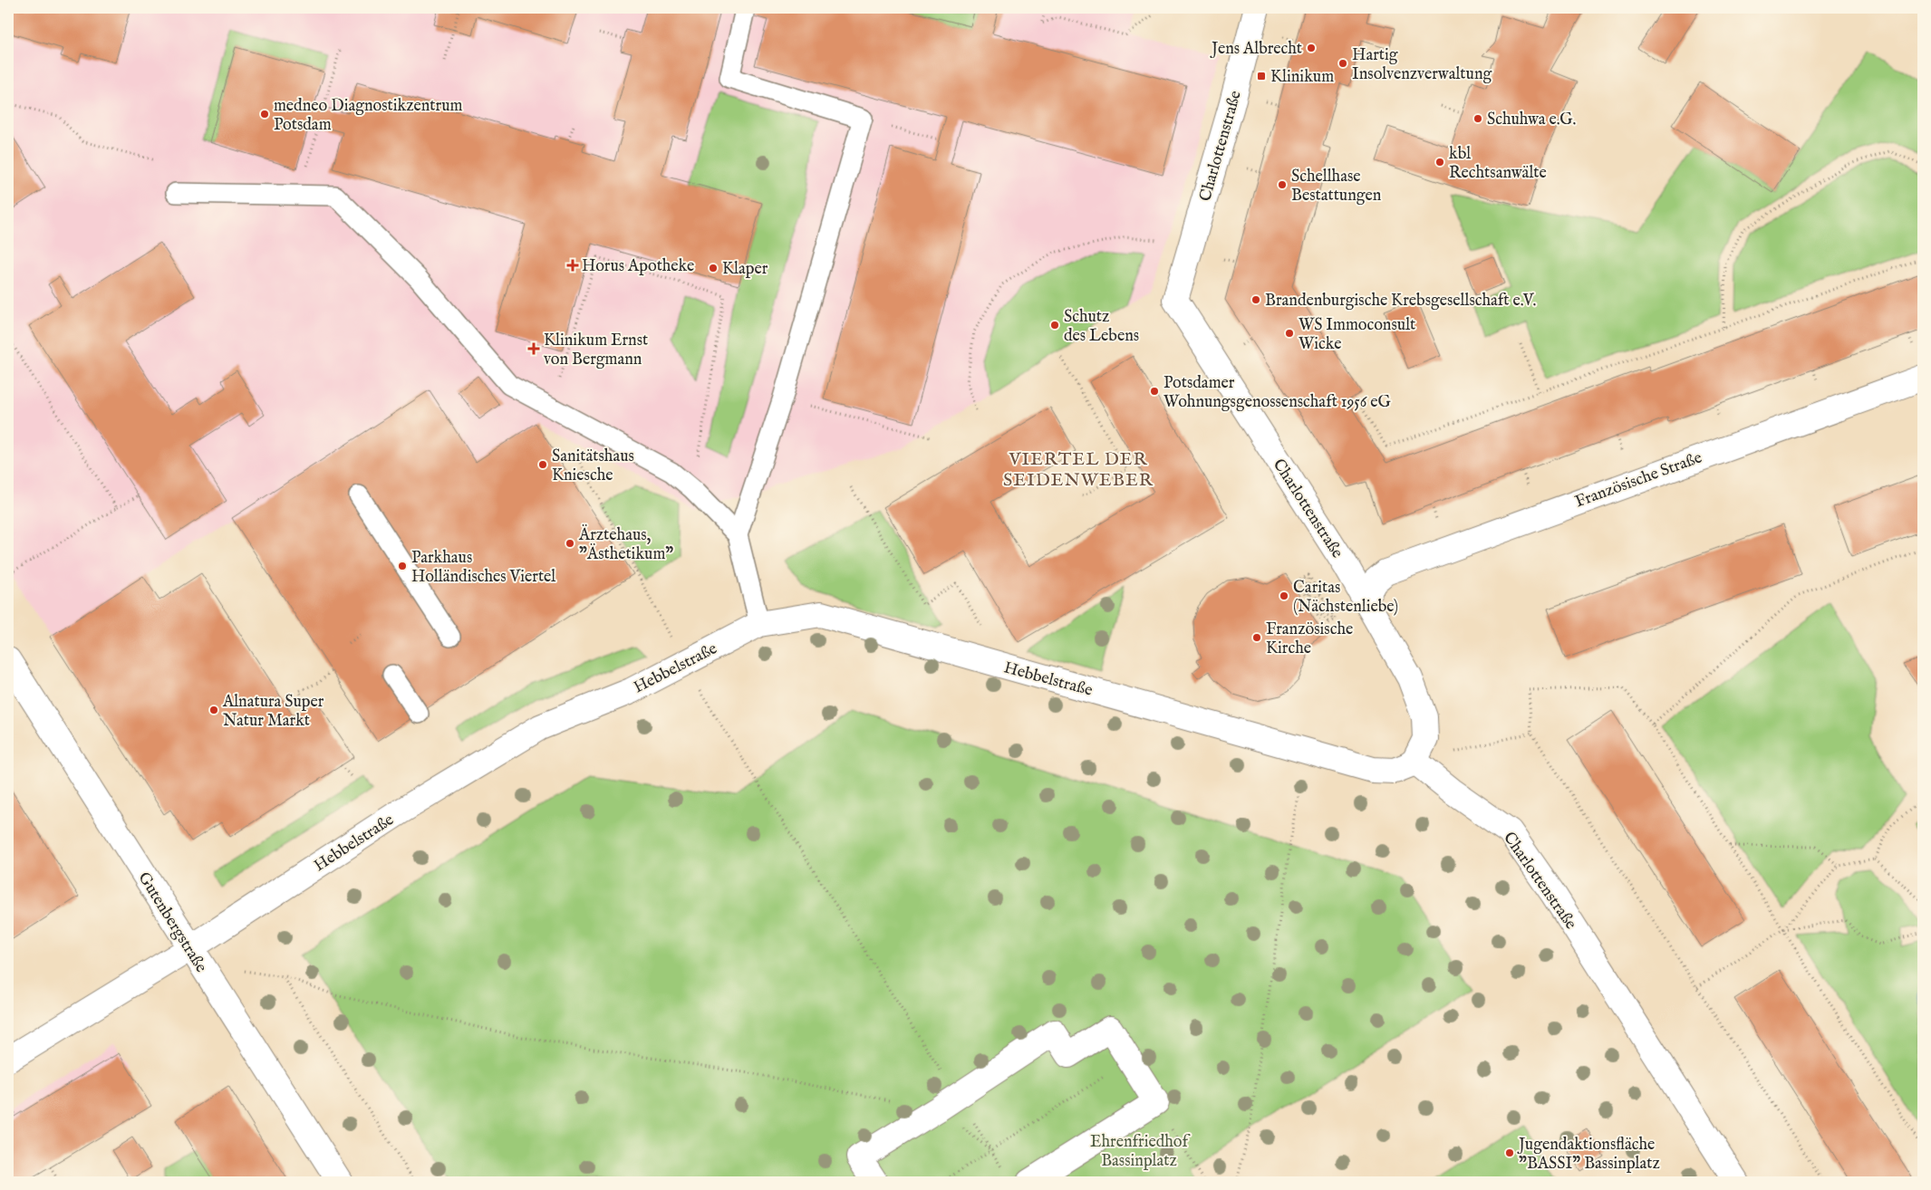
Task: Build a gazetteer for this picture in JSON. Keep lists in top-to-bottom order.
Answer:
{
  "streets": {
    "street": [
      "Charlottenstraße",
      "Französische Straße",
      "Hebbelstraße",
      "Gutenbergstraße"
    ]
  },
  "crossings": [
    ["Charlottenstraße", "Französische Straße"],
    ["Charlottenstraße", "Hebbelstraße"],
    ["Hebbelstraße", "Gutenbergstraße"]
  ],
  "districts": ["VIERTEL DER SEIDENWEBER"],
  "parks": ["Ehrenfriedhof Bassinplatz"],
  "places": {
    "other": [
      "Jens Albrecht",
      "Hartig Insolvenzverwaltung",
      "medneo Diagnostikzentrum Potsdam",
      "Schuhwa e.G.",
      "kbl Rechtsanwälte",
      "Schellhase Bestattungen",
      "Klaper",
      "Brandenburgische Krebsgesellschaft e.V.",
      "Schutz des Lebens",
      "WS Immoconsult Wicke",
      "Potsdamer Wohnungsgenossenschaft 1956 eG",
      "Sanitätshaus Kniesche",
      "Ärztehaus, \"Ästhetikum\"",
      "Parkhaus Holländisches Viertel",
      "Caritas (Nächstenliebe)",
      "Französische Kirche",
      "Alnatura Super Natur Markt",
      "Jugendaktionsfläche \"BASSI\" Bassinplatz"
    ],
    "transit": ["Klinikum"],
    "health": ["Horus Apotheke", "Klinikum Ernst von Bergmann"]
  }
}
